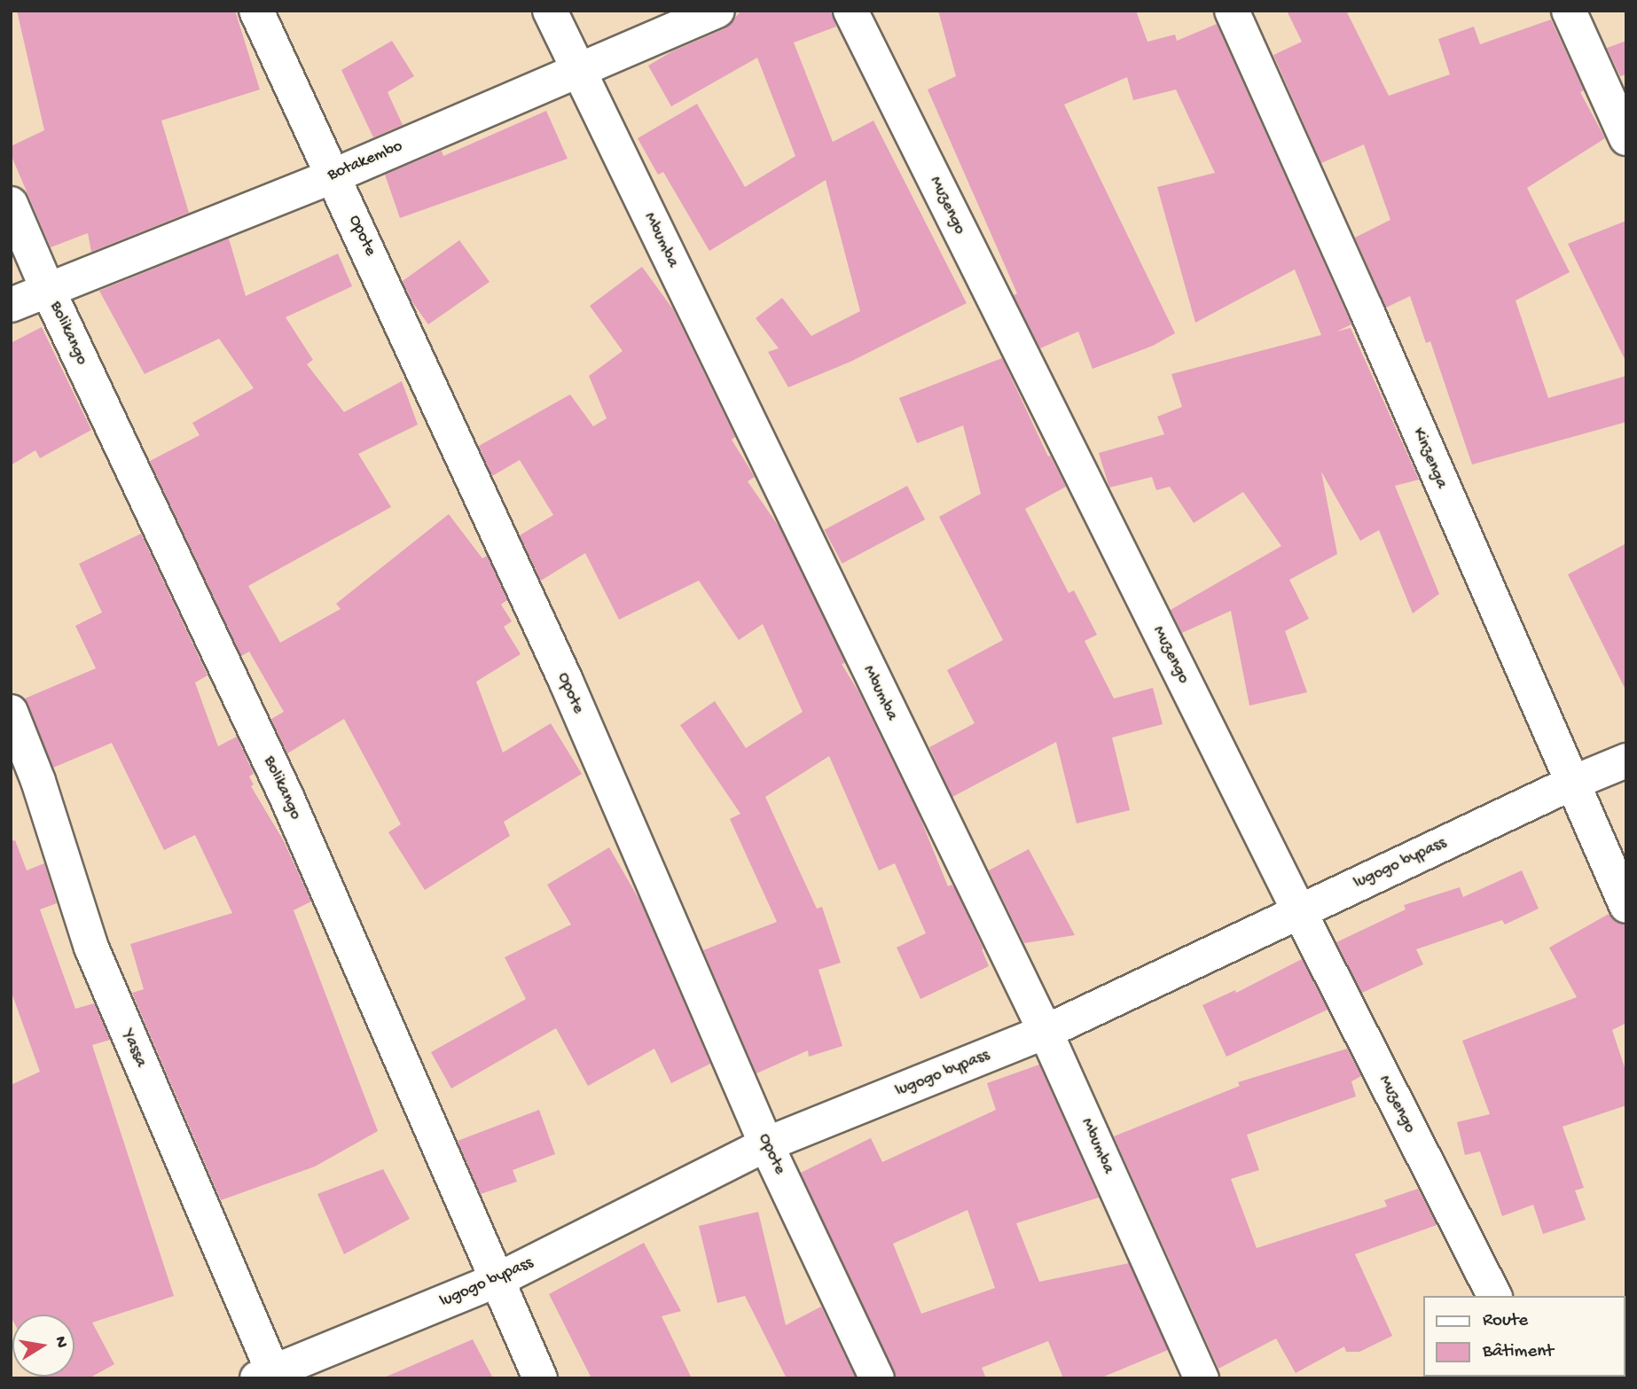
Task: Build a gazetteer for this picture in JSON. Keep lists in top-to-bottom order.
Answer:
{
  "streets": {
    "street": [
      "Botakembo",
      "Muzengo",
      "Opote",
      "Mbumba",
      "Bolikango",
      "Kinzenga",
      "lugogo bypass",
      "Yassa"
    ]
  },
  "crossings": [
    ["Botakembo", "Opote"],
    ["Botakembo", "Mbumba"],
    ["Botakembo", "Bolikango"],
    ["Muzengo", "lugogo bypass"],
    ["Opote", "lugogo bypass"],
    ["Mbumba", "lugogo bypass"],
    ["Bolikango", "lugogo bypass"],
    ["Kinzenga", "lugogo bypass"],
    ["lugogo bypass", "Yassa"]
  ],
  "legend": ["Route", "Bâtiment"],
  "north": "right"
}
